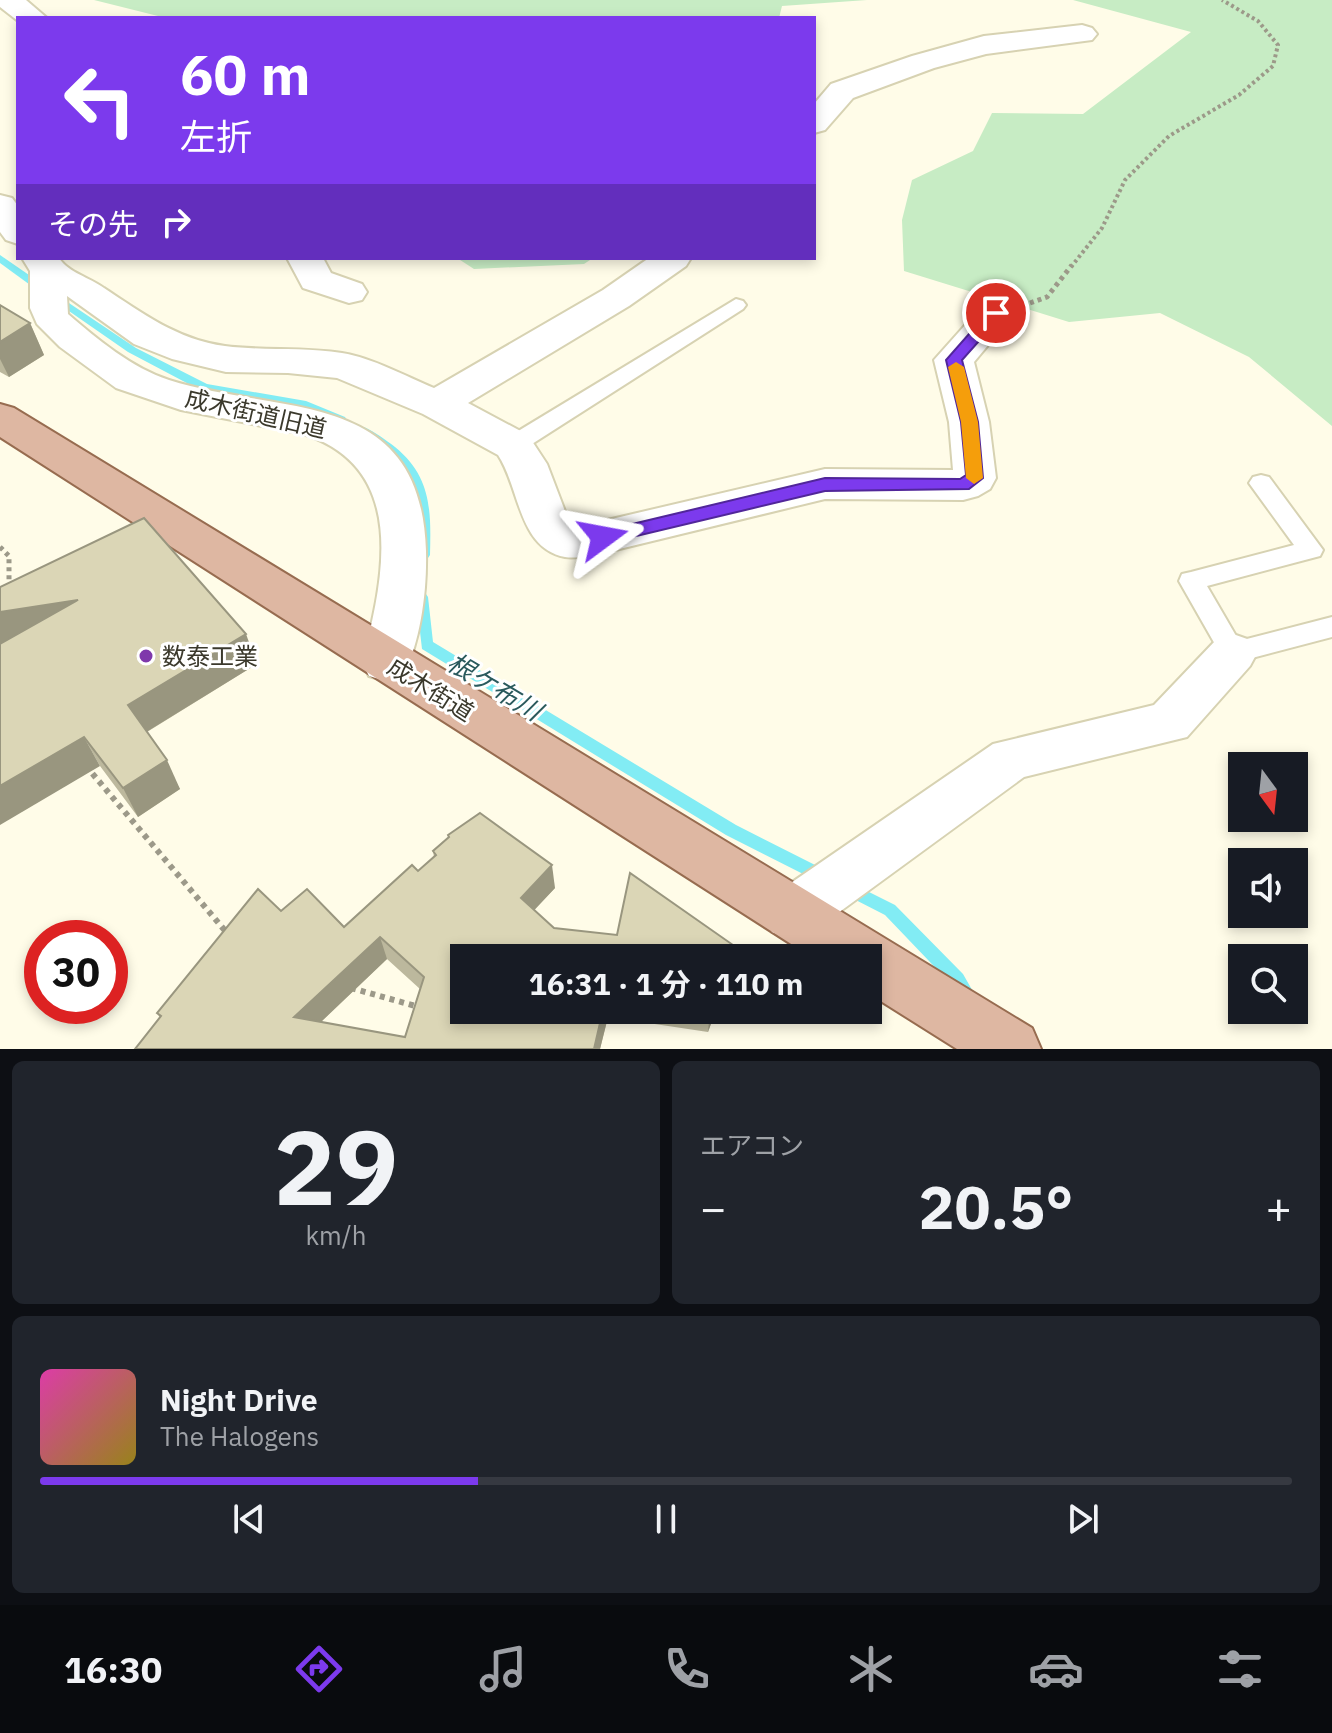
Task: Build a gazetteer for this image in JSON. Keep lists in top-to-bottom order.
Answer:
{
  "streets": {
    "main road": ["成木街道"],
    "street": ["成木街道旧道"]
  },
  "crossings": [
    ["成木街道旧道", "成木街道"]
  ],
  "water": ["根ケ布川"],
  "places": ["数泰工業"],
  "north": "bottom",
  "page": {
    "turn": ["60 m", "左折"],
    "then": "その先",
    "limit": "30",
    "trip": "16:31 · 1 分 · 110 m",
    "tile": [
      ["29", "km/h"],
      "エアコン"
    ],
    "heat": ["−", "20.5°", "+"],
    "song": ["Night Drive", "The Halogens"],
    "tabs": "16:30"
  }
}
